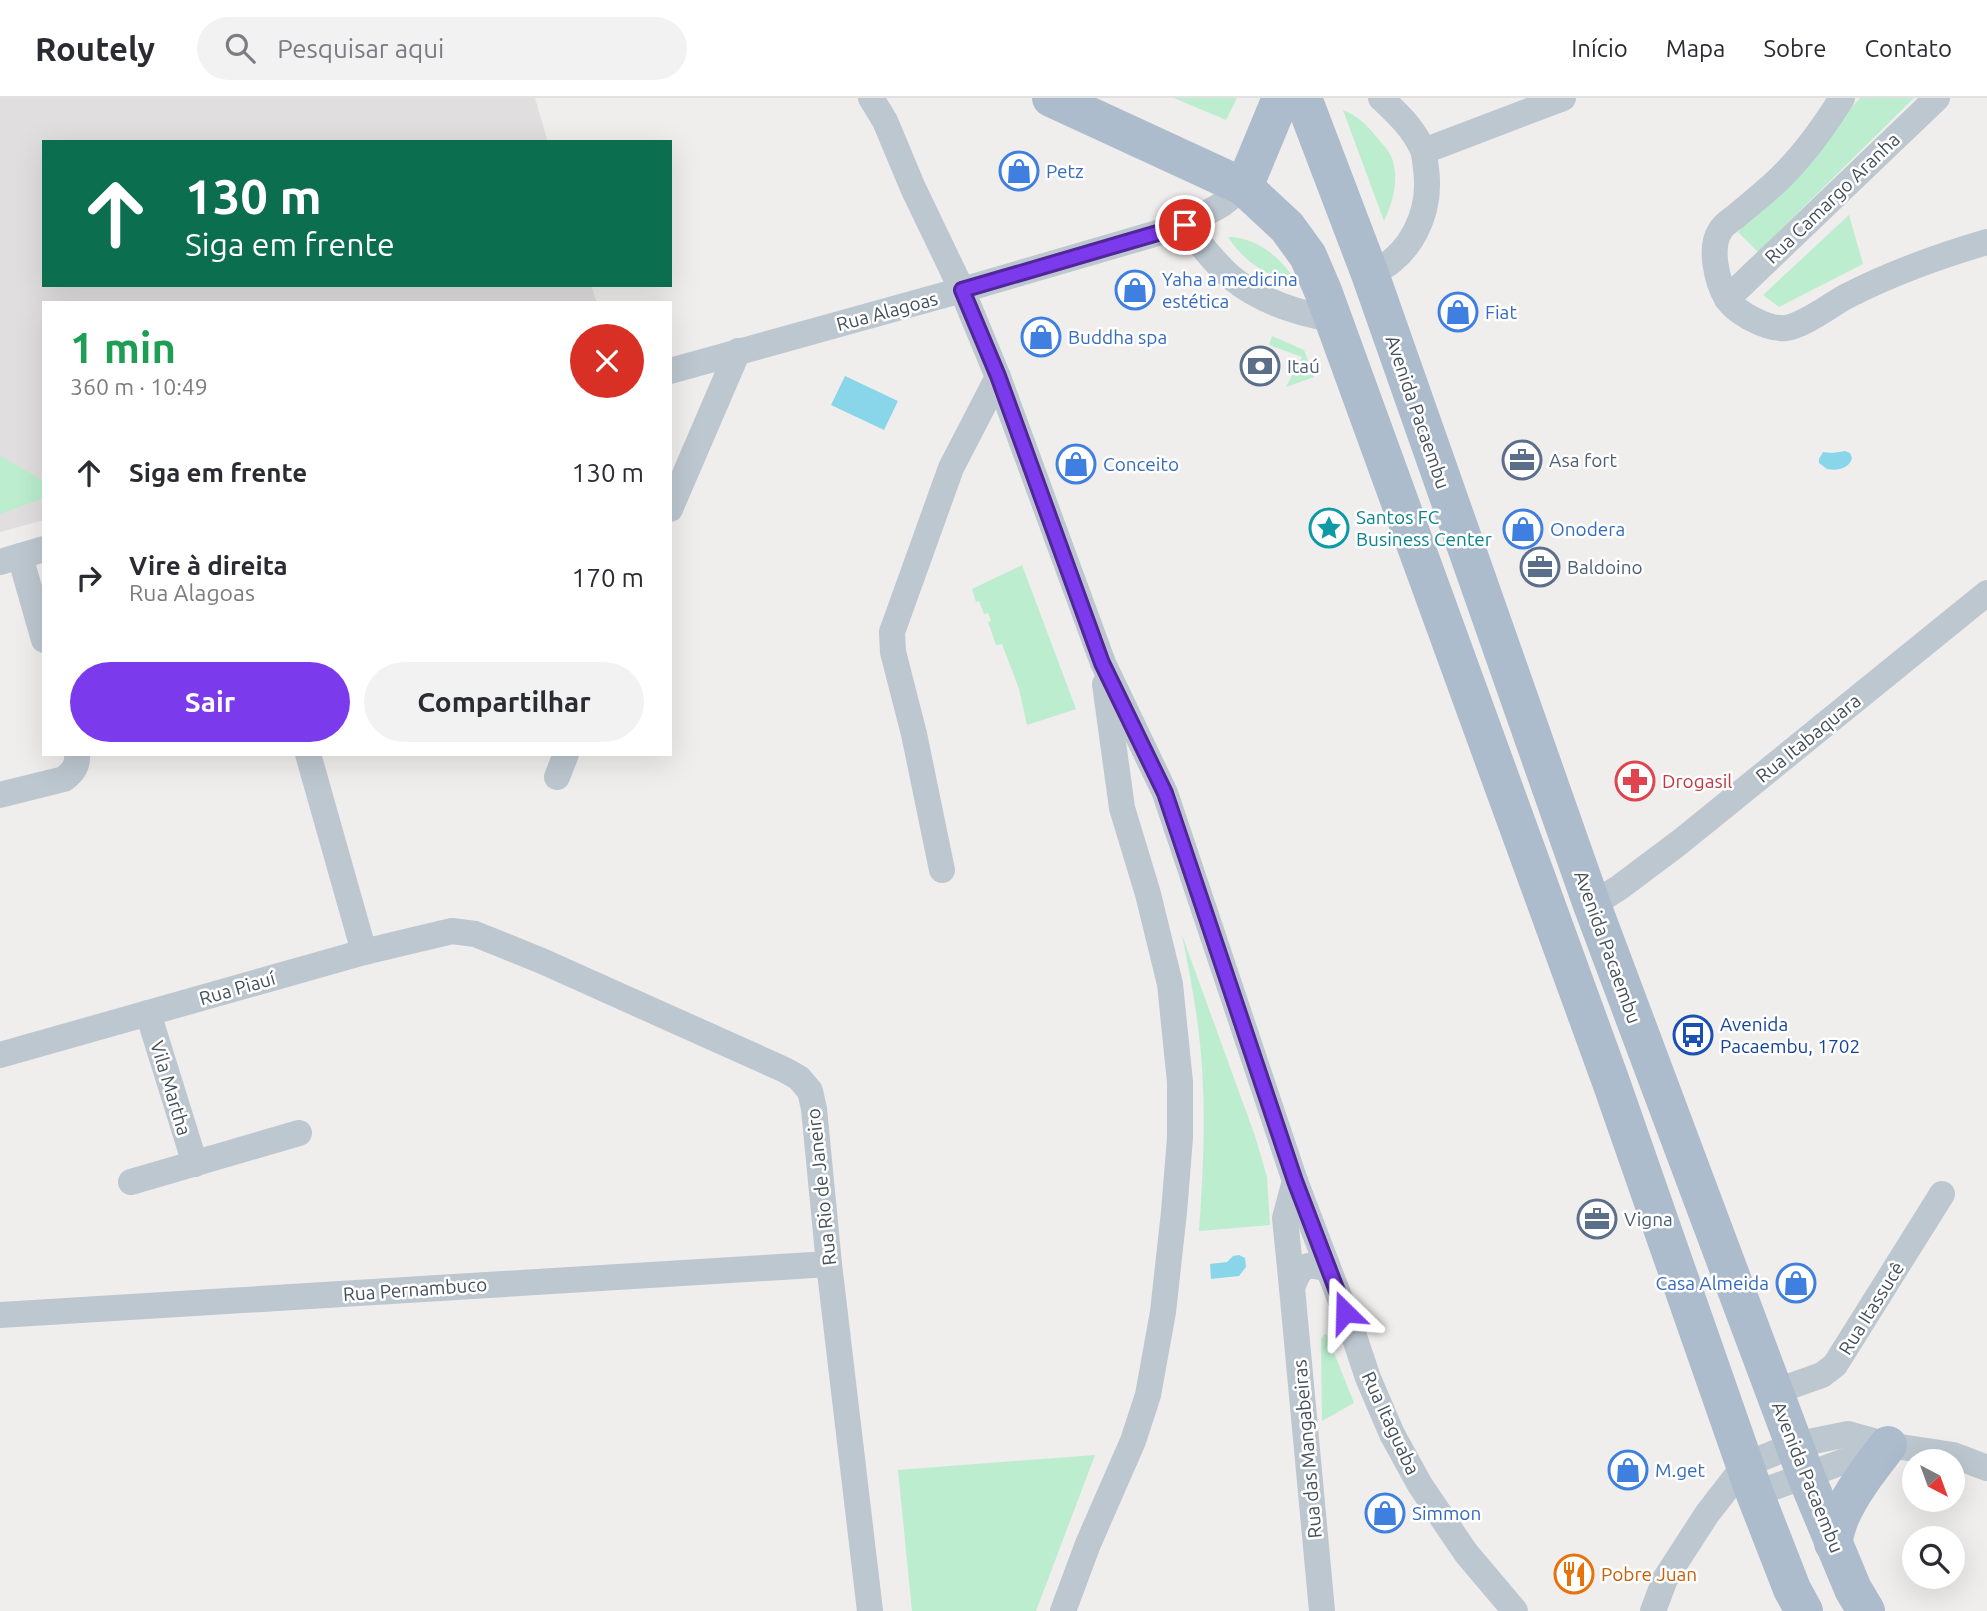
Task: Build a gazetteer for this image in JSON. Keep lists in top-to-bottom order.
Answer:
{
  "streets": {
    "main road": ["Avenida Pacaembu"],
    "street": [
      "Rua Camargo Aranha",
      "Rua Alagoas",
      "Rua Itabaquara",
      "Rua Piauí",
      "Vila Martha",
      "Rua Rio de Janeiro",
      "Rua Pernambuco",
      "Rua Itassucê",
      "Rua Itaguaba",
      "Rua das Mangabeiras"
    ]
  },
  "crossings": [
    ["Avenida Pacaembu", "Rua Itabaquara"],
    ["Avenida Pacaembu", "Rua Itassucê"],
    ["Rua Piauí", "Vila Martha"],
    ["Rua Piauí", "Rua Rio de Janeiro"],
    ["Rua Rio de Janeiro", "Rua Pernambuco"],
    ["Rua Itaguaba", "Rua das Mangabeiras"]
  ],
  "places": {
    "shop": [
      "Petz",
      "Yaha a medicina estética",
      "Fiat",
      "Buddha spa",
      "Conceito",
      "Onodera",
      "Casa Almeida",
      "M.get",
      "Simmon"
    ],
    "bank": ["Itaú"],
    "office": ["Asa fort", "Baldoino", "Vigna"],
    "place": ["Santos FC Business Center"],
    "pharmacy": ["Drogasil"],
    "bus stop": ["Avenida Pacaembu, 1702"],
    "restaurant": ["Pobre Juan"]
  },
  "north": "bottom right",
  "page": {
    "header": "Routely",
    "search": "Pesquisar aqui",
    "nav": [
      "Início",
      "Mapa",
      "Sobre",
      "Contato"
    ],
    "turn": ["130 m", "Siga em frente"],
    "heading": ["1 min", "360 m · 10:49"],
    "list": [
      {
        "name": "Siga em frente",
        "value": "130 m"
      },
      {
        "name": "Vire à direita",
        "note": "Rua Alagoas",
        "value": "170 m"
      }
    ],
    "buttons": ["Sair", "Compartilhar"]
  }
}
